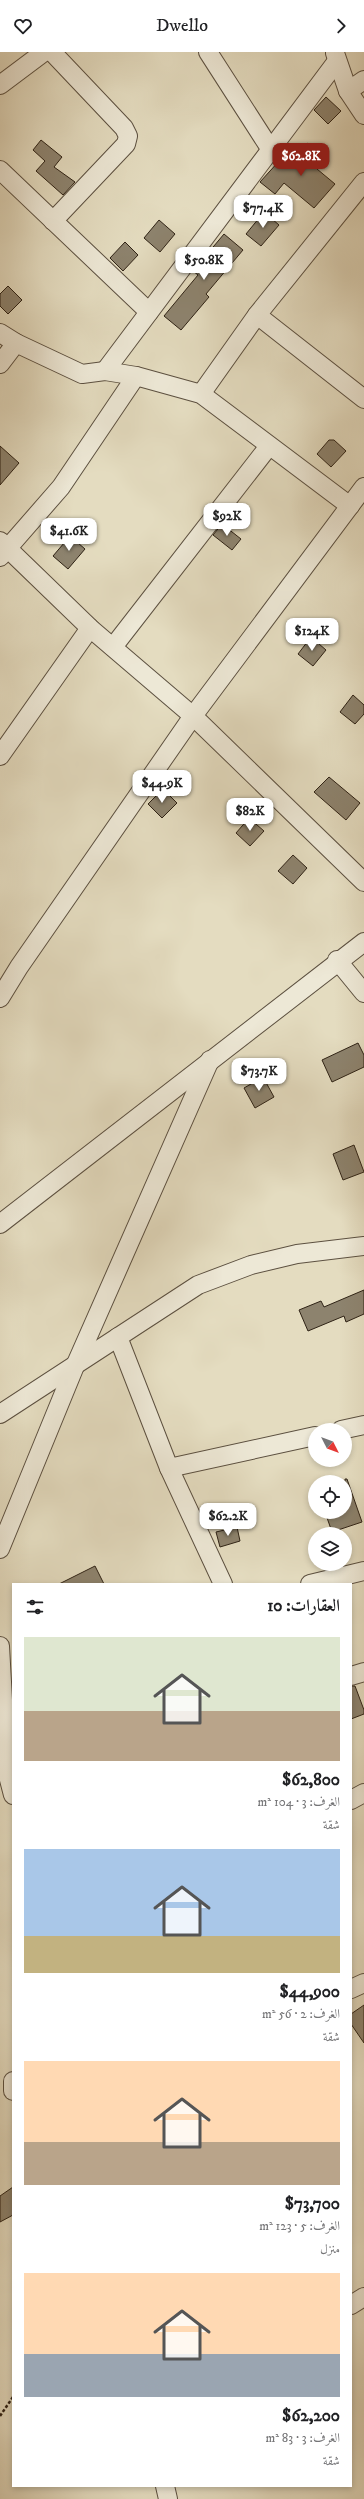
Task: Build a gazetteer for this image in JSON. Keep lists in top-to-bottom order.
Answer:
{
  "north": "bottom right",
  "page": {
    "header": "Dwello",
    "price": [
      "$62.8K",
      "$77.4K",
      "$50.8K",
      "$92K",
      "$41.6K",
      "$124K",
      "$44.9K",
      "$82K",
      "$73.7K",
      "$62.2K"
    ],
    "heading": "العقارات: 10",
    "list": [
      {
        "name": "$62,800",
        "note": "الغرف: 3 · 104 m² · شقة"
      },
      {
        "name": "$44,900",
        "note": "الغرف: 2 · 56 m² · شقة"
      },
      {
        "name": "$73,700",
        "note": "الغرف: 5 · 123 m² · منزل"
      },
      {
        "name": "$62,200",
        "note": "الغرف: 3 · 83 m² · شقة"
      }
    ]
  }
}
